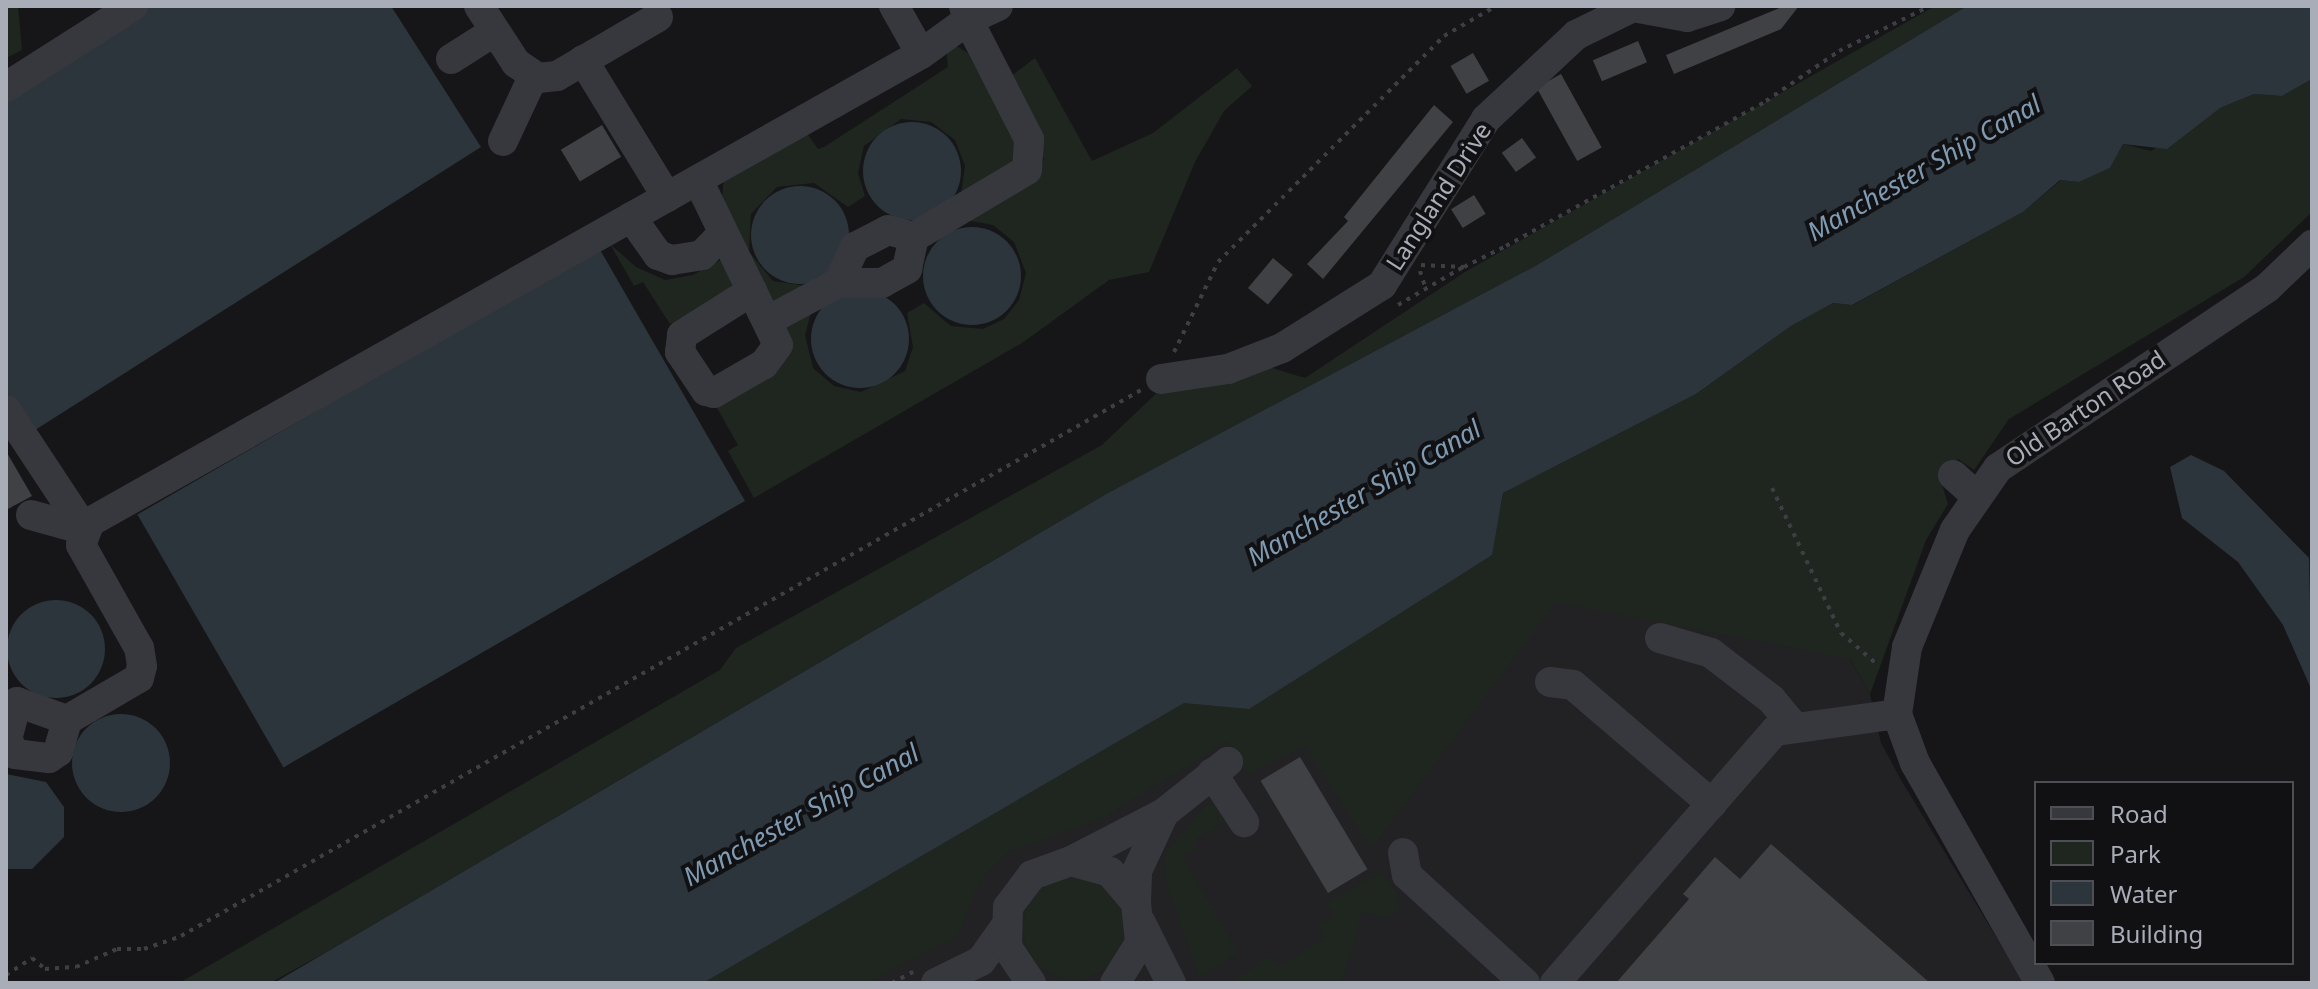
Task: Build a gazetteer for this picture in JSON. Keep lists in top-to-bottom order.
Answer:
{
  "streets": {
    "street": ["Langland Drive", "Old Barton Road"]
  },
  "water": ["Manchester Ship Canal"],
  "legend": [
    "Road",
    "Park",
    "Water",
    "Building"
  ]
}
